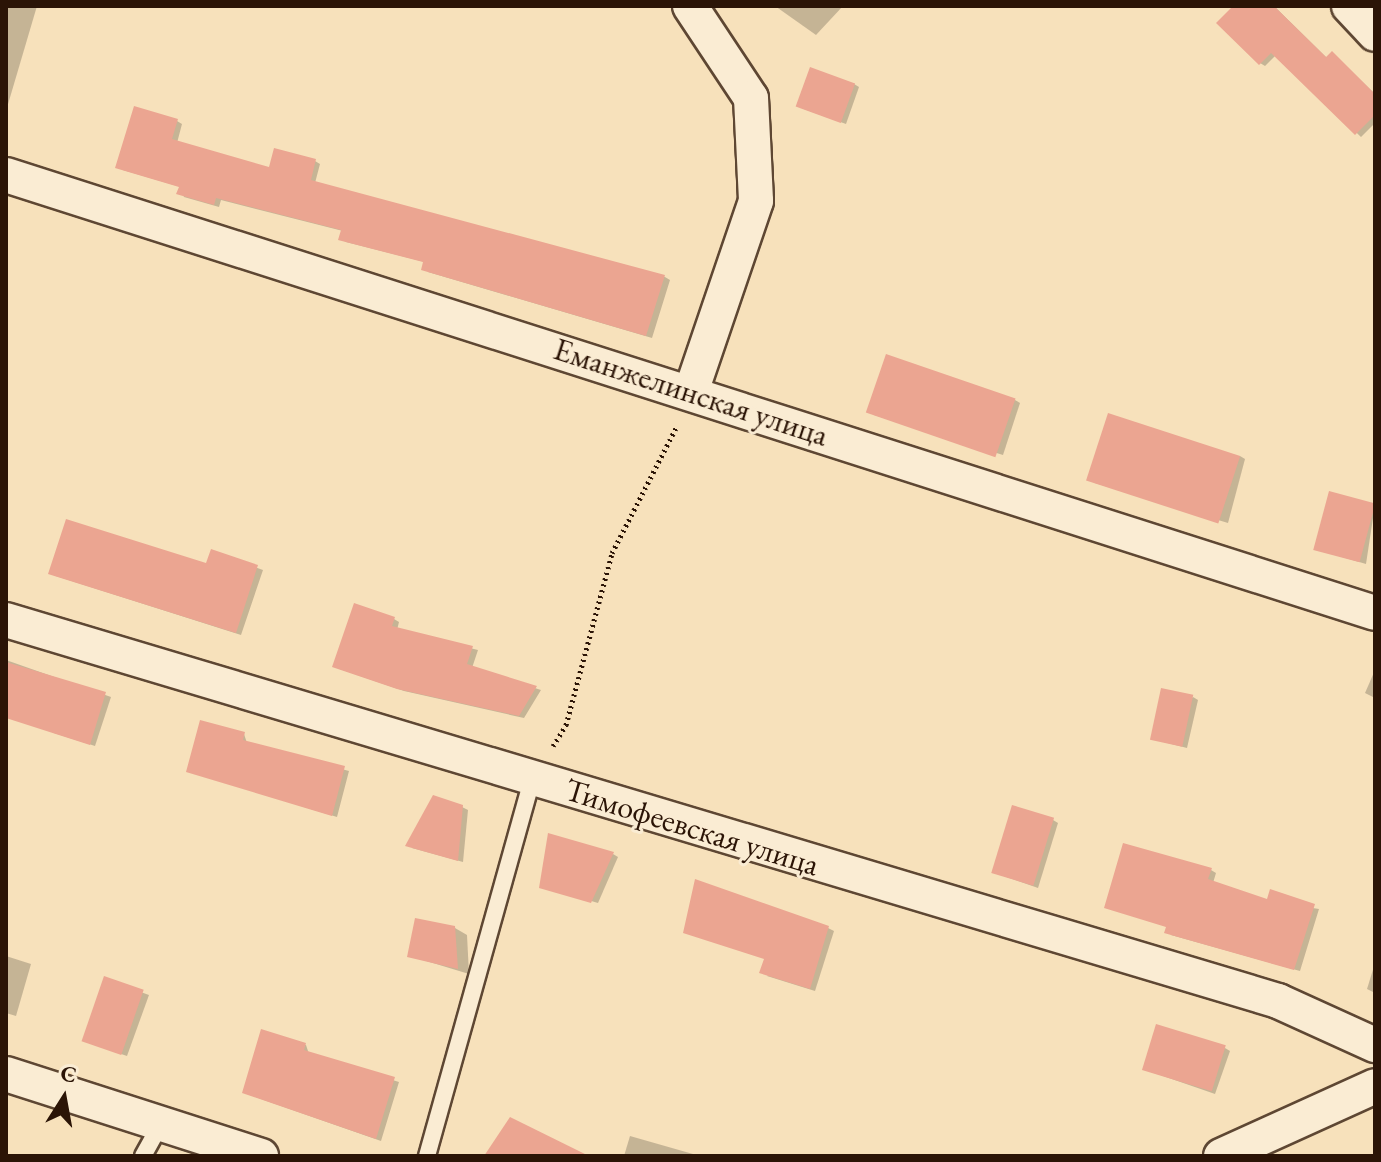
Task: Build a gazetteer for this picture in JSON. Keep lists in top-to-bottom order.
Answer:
{
  "streets": {
    "street": ["Еманжелинская улица", "Тимофеевская улица"]
  },
  "north": "top"
}
